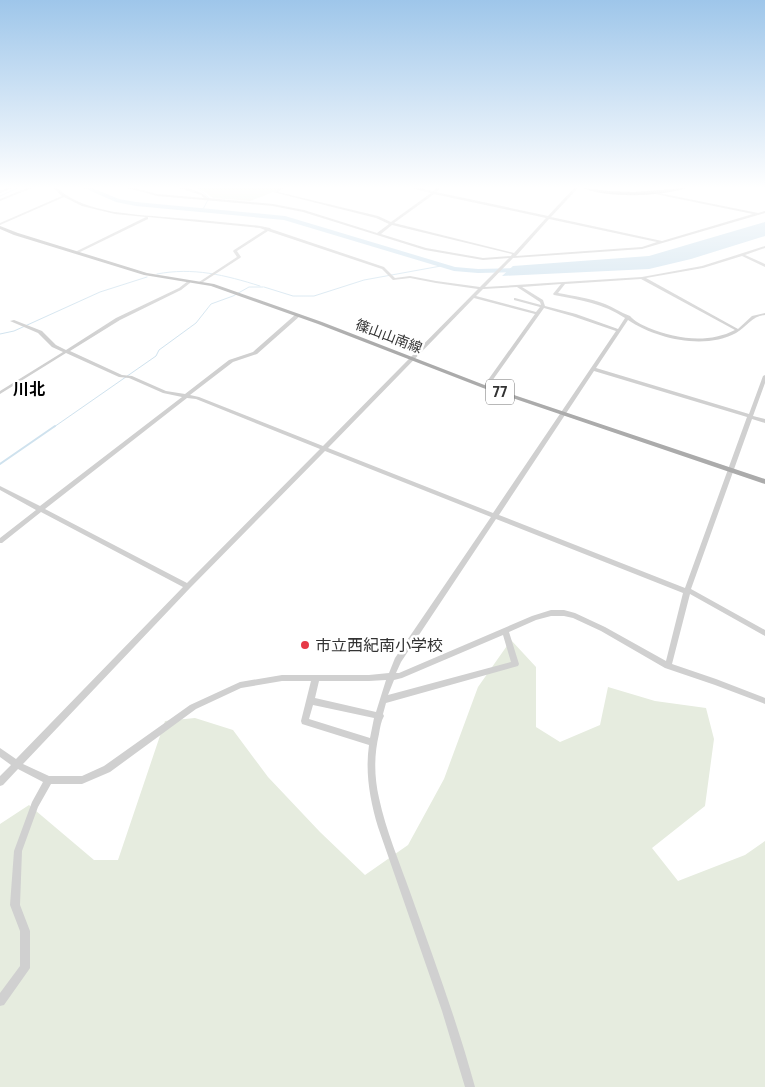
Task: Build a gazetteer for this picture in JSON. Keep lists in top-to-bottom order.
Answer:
{
  "streets": {
    "main road": ["篠山山南線", "77"]
  },
  "districts": ["川北"],
  "places": ["市立西紀南小学校"]
}
